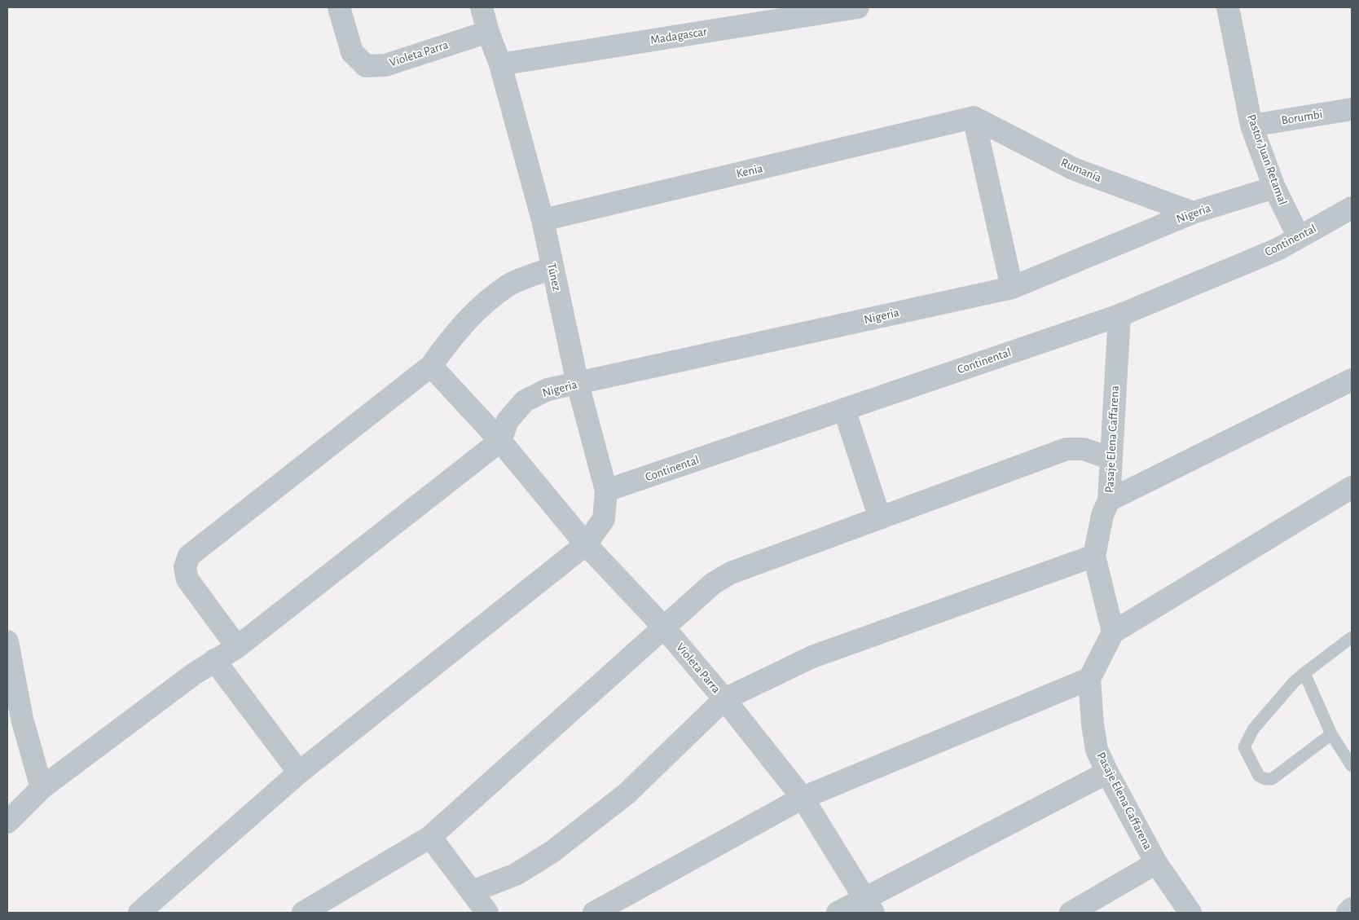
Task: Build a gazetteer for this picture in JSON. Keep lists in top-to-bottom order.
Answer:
{
  "streets": {
    "street": [
      "Madagascar",
      "Violeta Parra",
      "Borumbi",
      "Pastor Juan Retamal",
      "Rumanía",
      "Kenia",
      "Nigeria",
      "Continental",
      "Túnez",
      "Pasaje Elena Caffarena"
    ]
  },
  "crossings": [
    ["Madagascar", "Túnez"],
    ["Violeta Parra", "Nigeria"],
    ["Violeta Parra", "Túnez"],
    ["Borumbi", "Pastor Juan Retamal"],
    ["Pastor Juan Retamal", "Nigeria"],
    ["Pastor Juan Retamal", "Continental"],
    ["Rumanía", "Kenia"],
    ["Rumanía", "Nigeria"],
    ["Kenia", "Túnez"],
    ["Nigeria", "Túnez"],
    ["Continental", "Túnez"],
    ["Continental", "Pasaje Elena Caffarena"]
  ]
}
